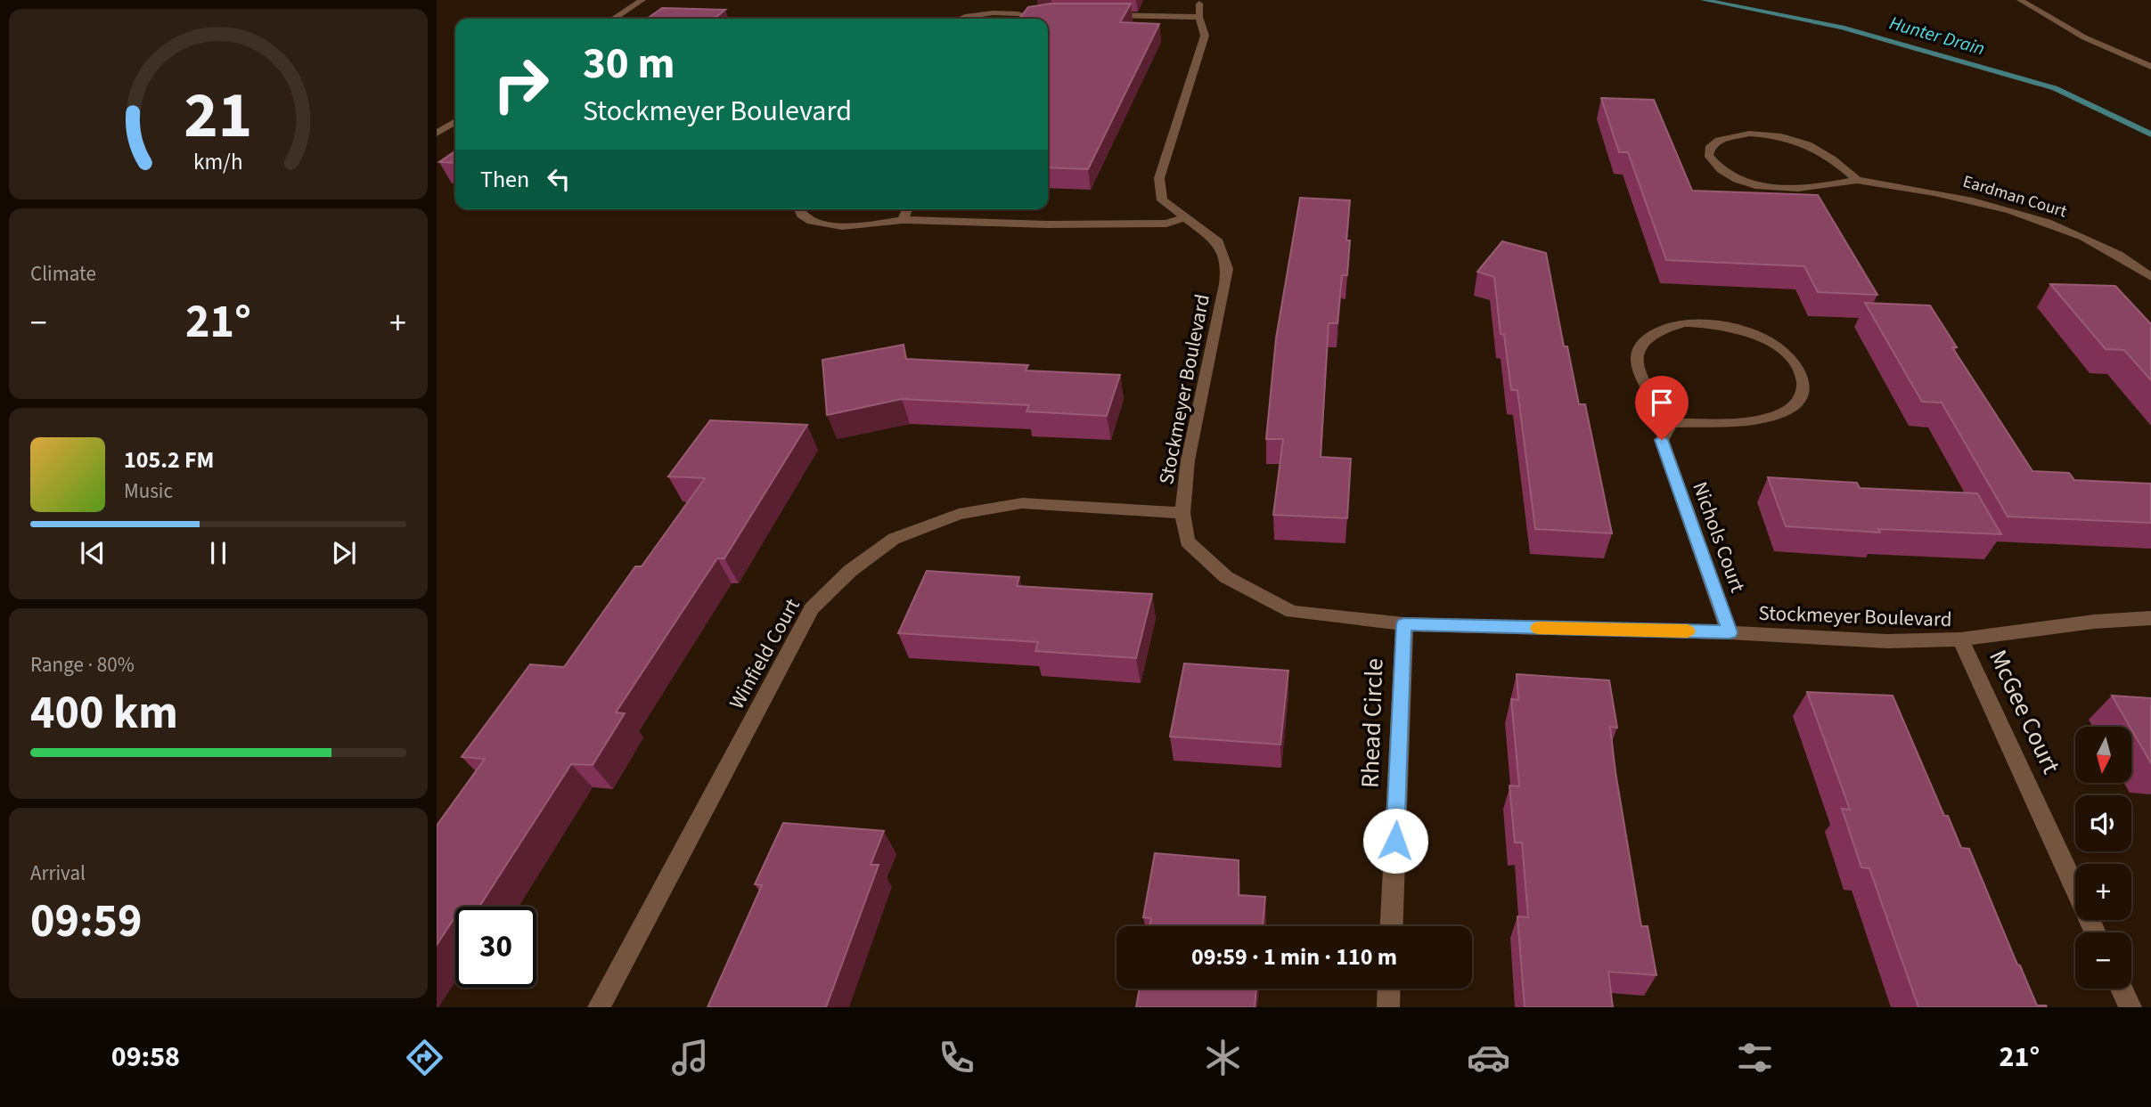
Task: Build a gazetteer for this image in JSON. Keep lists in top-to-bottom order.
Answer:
{
  "streets": {
    "street": [
      "Eardman Court",
      "Stockmeyer Boulevard",
      "Nichols Court",
      "Winfield Court",
      "McGee Court",
      "Rhead Circle"
    ]
  },
  "crossings": [
    ["Stockmeyer Boulevard", "Nichols Court"],
    ["Stockmeyer Boulevard", "Winfield Court"],
    ["Stockmeyer Boulevard", "McGee Court"],
    ["Stockmeyer Boulevard", "Rhead Circle"]
  ],
  "water": ["Hunter Drain"],
  "north": "bottom",
  "page": {
    "turn": ["30 m", "Stockmeyer Boulevard"],
    "then": "Then",
    "tile": [
      "Climate",
      ["Range · 80%", "400 km"],
      ["Arrival", "09:59"]
    ],
    "heat": ["−", "21°", "+"],
    "song": ["105.2 FM", "Music"],
    "map_buttons": ["+", "−"],
    "limit": "30",
    "trip": "09:59 · 1 min · 110 m",
    "tabs": ["09:58", "21°"],
    "gauge": ["21", "km/h"]
  }
}
